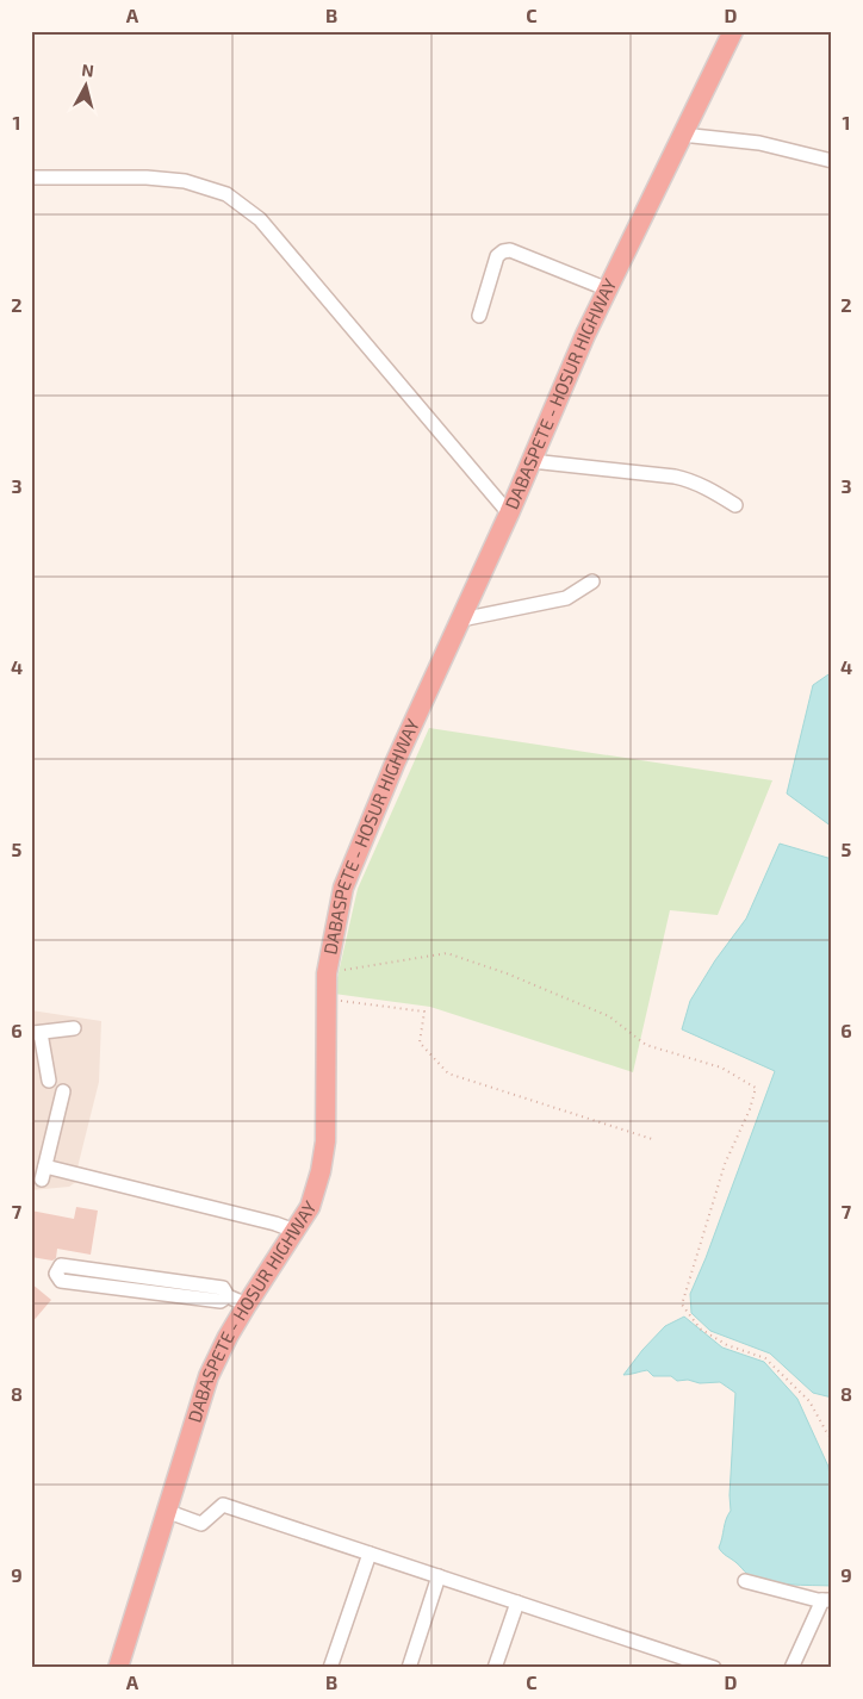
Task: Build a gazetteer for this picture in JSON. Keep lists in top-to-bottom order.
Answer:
{
  "streets": {
    "highway": ["DABASPETE - HOSUR HIGHWAY"]
  },
  "north": "top",
  "grid": {
    "columns": [
      "A",
      "B",
      "C",
      "D"
    ],
    "rows": [
      "1",
      "2",
      "3",
      "4",
      "5",
      "6",
      "7",
      "8",
      "9"
    ]
  }
}
